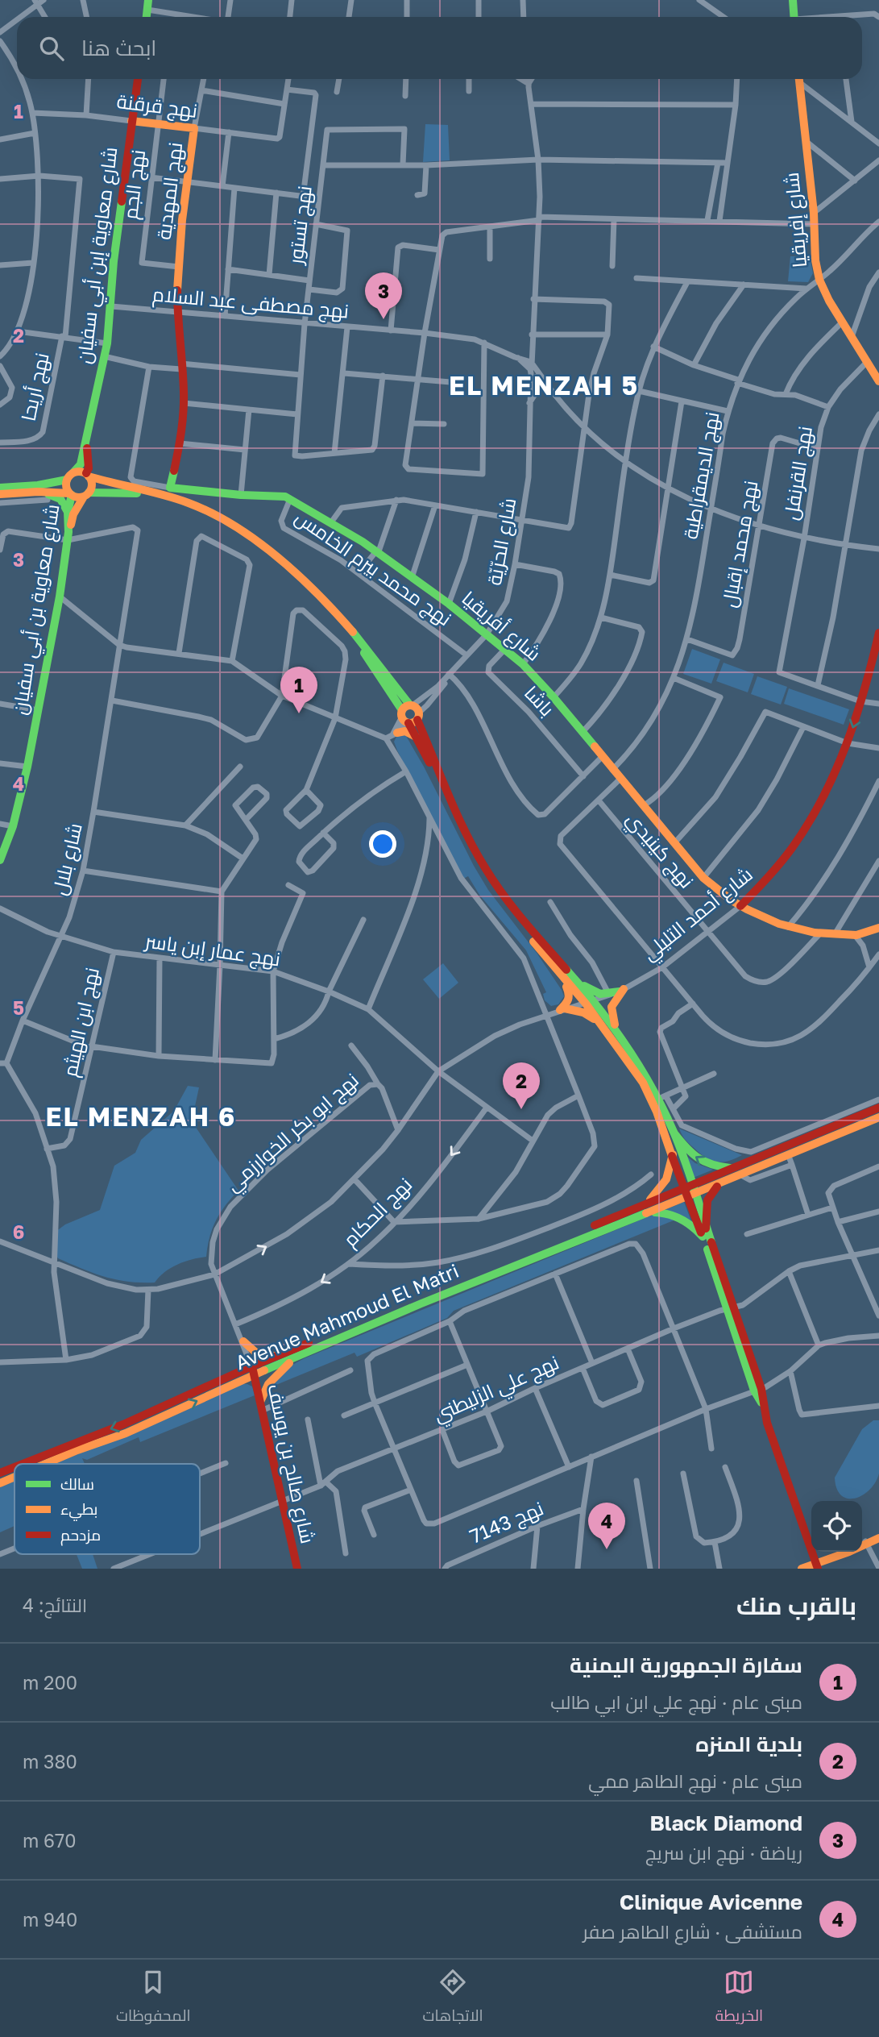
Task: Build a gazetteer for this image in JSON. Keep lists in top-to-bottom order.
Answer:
{
  "streets": {
    "main road": [
      "نهج قرقنة",
      "نهج المهدية",
      "شارع إفريقيا",
      "شارع معاوية إبن أبي سفيان",
      "شارع معاوية بن أبي سفيان",
      "شارع أفريقيا",
      "شارع أحمد التليلي",
      "Avenue Mahmoud El Matri",
      "شارع صالح بن يوسف"
    ],
    "street": [
      "نهج الجم",
      "نهج تستور",
      "نهج مصطفى عبد السلام",
      "نهج أريحا",
      "نهج القرنفل",
      "نهج الديمقراطية",
      "شارع الحرّيّة",
      "نهج محمد إقبال",
      "نهج محمد بيرم الخامس",
      "باشا",
      "نهج كينيدي",
      "شارع بلال",
      "نهج عمار إبن ياسر",
      "نهج ابن الهيثم",
      "نهج ابو بكر الخوارزمي",
      "نهج الحكام",
      "نهج علي الزليطني",
      "نهج 7143"
    ]
  },
  "crossings": [
    ["نهج قرقنة", "نهج الجم"],
    ["نهج قرقنة", "نهج المهدية"],
    ["نهج قرقنة", "شارع معاوية إبن أبي سفيان"],
    ["نهج الجم", "نهج المهدية"],
    ["نهج المهدية", "نهج مصطفى عبد السلام"],
    ["نهج المهدية", "شارع أفريقيا"],
    ["شارع إفريقيا", "نهج القرنفل"],
    ["شارع إفريقيا", "نهج الديمقراطية"],
    ["نهج تستور", "نهج مصطفى عبد السلام"],
    ["شارع معاوية إبن أبي سفيان", "نهج مصطفى عبد السلام"],
    ["شارع معاوية إبن أبي سفيان", "شارع معاوية بن أبي سفيان"],
    ["شارع معاوية إبن أبي سفيان", "شارع بلال"],
    ["نهج القرنفل", "نهج محمد إقبال"],
    ["نهج الديمقراطية", "نهج محمد إقبال"],
    ["نهج الديمقراطية", "شارع أفريقيا"],
    ["شارع الحرّيّة", "نهج محمد بيرم الخامس"],
    ["شارع الحرّيّة", "شارع أفريقيا"],
    ["نهج محمد بيرم الخامس", "شارع أفريقيا"],
    ["شارع معاوية بن أبي سفيان", "شارع بلال"],
    ["شارع أفريقيا", "باشا"],
    ["شارع أفريقيا", "شارع أحمد التليلي"],
    ["نهج كينيدي", "شارع أحمد التليلي"],
    ["شارع بلال", "نهج عمار إبن ياسر"],
    ["شارع أحمد التليلي", "نهج عمار إبن ياسر"],
    ["نهج عمار إبن ياسر", "نهج ابن الهيثم"],
    ["نهج عمار إبن ياسر", "نهج الحكام"],
    ["Avenue Mahmoud El Matri", "شارع صالح بن يوسف"],
    ["نهج علي الزليطني", "شارع صالح بن يوسف"]
  ],
  "one_way": ["نهج الحكام"],
  "districts": ["EL MENZAH 5", "EL MENZAH 6"],
  "legend": ["سالك", "بطيء", "مزدحم"],
  "page": {
    "search": "ابحث هنا",
    "pins": [
      "3",
      "1",
      "2",
      "4"
    ],
    "heading": ["بالقرب منك", "النتائج: 4"],
    "list": [
      {
        "mark": "1",
        "name": "سفارة الجمهورية اليمنية",
        "note": "مبنى عام · نهج علي ابن ابي طالب",
        "value": "200 m"
      },
      {
        "mark": "2",
        "name": "بلدية المنزه",
        "note": "مبنى عام · نهج الطاهر ممي",
        "value": "380 m"
      },
      {
        "mark": "3",
        "name": "Black Diamond",
        "note": "رياضة · نهج ابن سريج",
        "value": "670 m"
      },
      {
        "mark": "4",
        "name": "Clinique Avicenne",
        "note": "مستشفى · شارع الطاهر صفر",
        "value": "940 m"
      }
    ],
    "nav": ["الخريطة", "الاتجاهات", "المحفوظات"]
  },
  "grid": {
    "rows": [
      "1",
      "2",
      "3",
      "4",
      "5",
      "6"
    ]
  }
}
